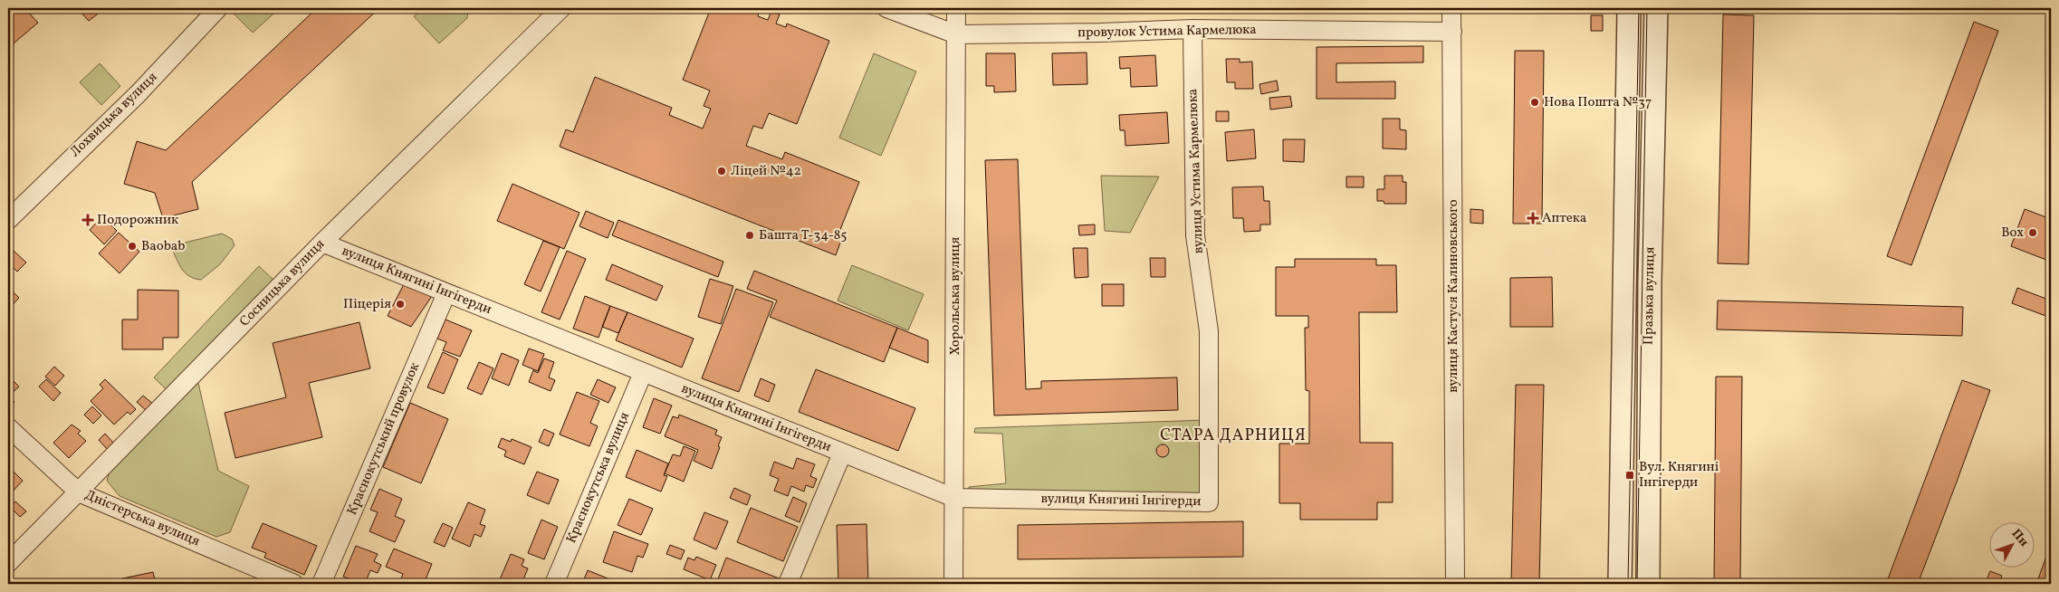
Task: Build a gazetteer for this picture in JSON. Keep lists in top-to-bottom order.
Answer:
{
  "streets": {
    "street": [
      "провулок Устима Кармелюка",
      "Лохвицька вулиця",
      "вулиця Устима Кармелюка",
      "вулиця Княгині Інгігерди",
      "Сосницька вулиця",
      "Хорольська вулиця",
      "вулиця Кастуся Калиновського",
      "Празька вулиця",
      "Краснокутський провулок",
      "Краснокутська вулиця",
      "Дністерська вулиця"
    ]
  },
  "crossings": [
    ["провулок Устима Кармелюка", "вулиця Устима Кармелюка"],
    ["провулок Устима Кармелюка", "Хорольська вулиця"],
    ["провулок Устима Кармелюка", "вулиця Кастуся Калиновського"],
    ["вулиця Устима Кармелюка", "вулиця Княгині Інгігерди"],
    ["вулиця Княгині Інгігерди", "Сосницька вулиця"],
    ["вулиця Княгині Інгігерди", "Хорольська вулиця"],
    ["вулиця Княгині Інгігерди", "Краснокутський провулок"],
    ["вулиця Княгині Інгігерди", "Краснокутська вулиця"],
    ["Сосницька вулиця", "Дністерська вулиця"]
  ],
  "districts": ["СТАРА ДАРНИЦЯ"],
  "places": {
    "other": [
      "Нова Пошта №37",
      "Ліцей №42",
      "Box",
      "Башта Т-34-85",
      "Baobab",
      "Піцерія"
    ],
    "health": ["Аптека", "Подорожник"],
    "transit": ["Вул. Княгині Інгігерди"]
  },
  "north": "top right"
}
